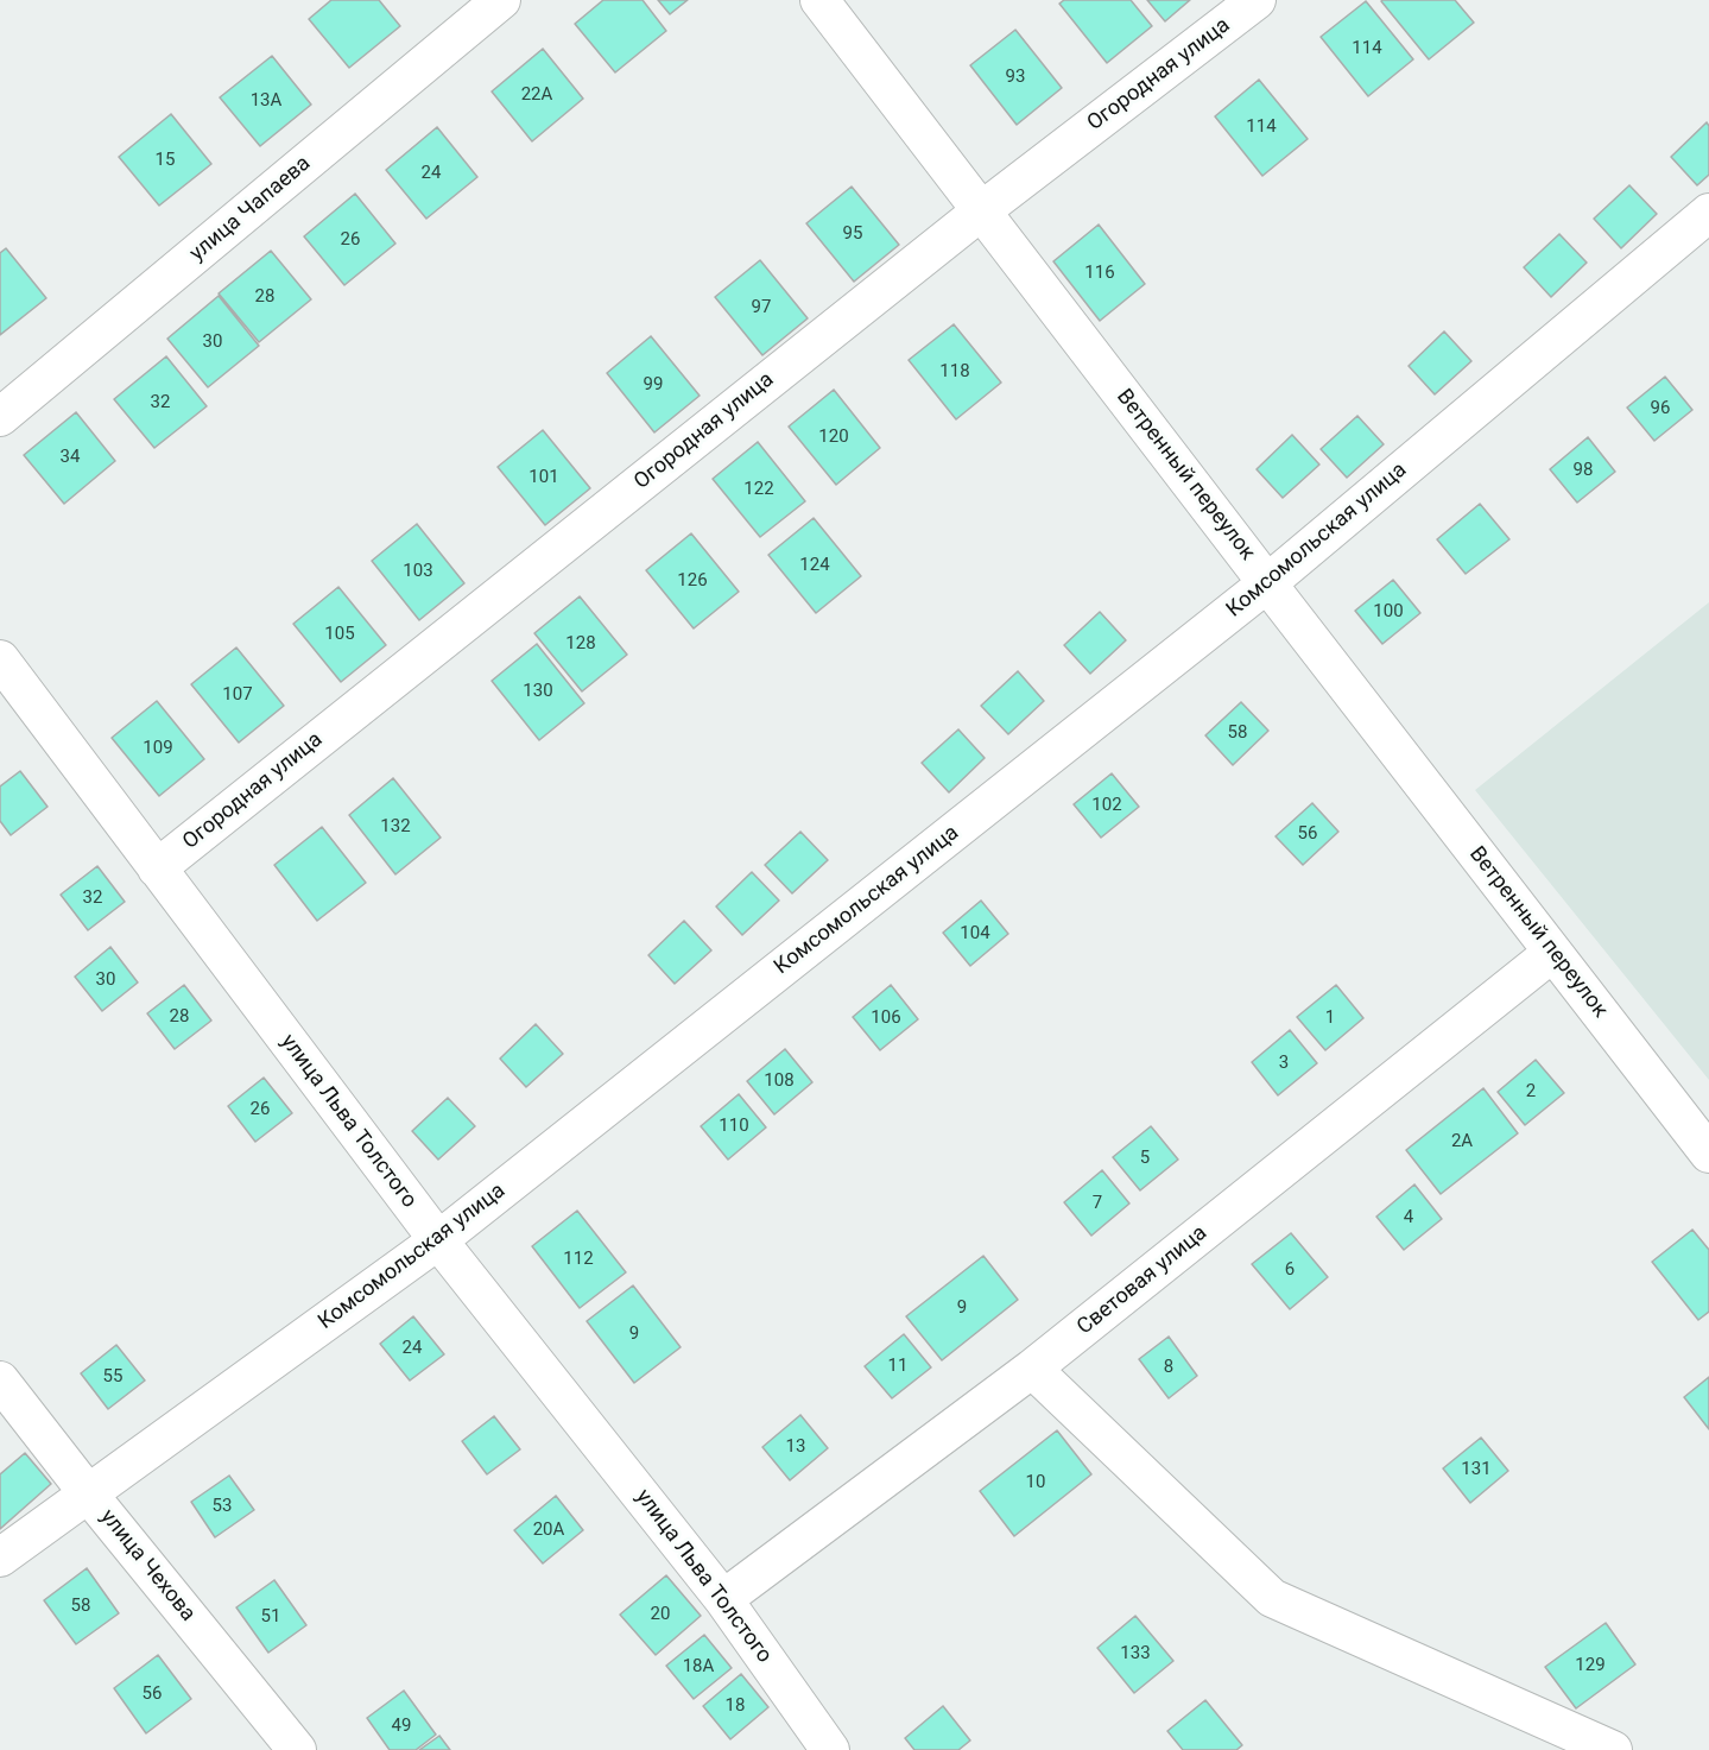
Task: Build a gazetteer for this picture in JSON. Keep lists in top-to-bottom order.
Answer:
{
  "streets": {
    "street": [
      "Огородная улица",
      "улица Чапаева",
      "Ветренный переулок",
      "Комсомольская улица",
      "улица Льва Толстого",
      "Световая улица",
      "улица Чехова"
    ]
  },
  "crossings": [
    ["Огородная улица", "Ветренный переулок"],
    ["Огородная улица", "улица Льва Толстого"],
    ["Ветренный переулок", "Комсомольская улица"],
    ["Ветренный переулок", "Световая улица"],
    ["Комсомольская улица", "улица Льва Толстого"],
    ["Комсомольская улица", "улица Чехова"],
    ["улица Льва Толстого", "Световая улица"]
  ],
  "house_numbers": [
    "114",
    "93",
    "22А",
    "13А",
    "114",
    "15",
    "24",
    "95",
    "26",
    "116",
    "28",
    "97",
    "30",
    "118",
    "99",
    "32",
    "96",
    "120",
    "34",
    "98",
    "101",
    "122",
    "124",
    "103",
    "126",
    "100",
    "105",
    "128",
    "130",
    "107",
    "58",
    "109",
    "102",
    "132",
    "56",
    "32",
    "104",
    "30",
    "28",
    "106",
    "1",
    "3",
    "108",
    "2",
    "26",
    "110",
    "2А",
    "5",
    "7",
    "4",
    "112",
    "6",
    "9",
    "9",
    "24",
    "11",
    "8",
    "55",
    "13",
    "131",
    "10",
    "53",
    "20А",
    "58",
    "20",
    "51",
    "133",
    "129",
    "18А",
    "56",
    "18",
    "49"
  ]
}
